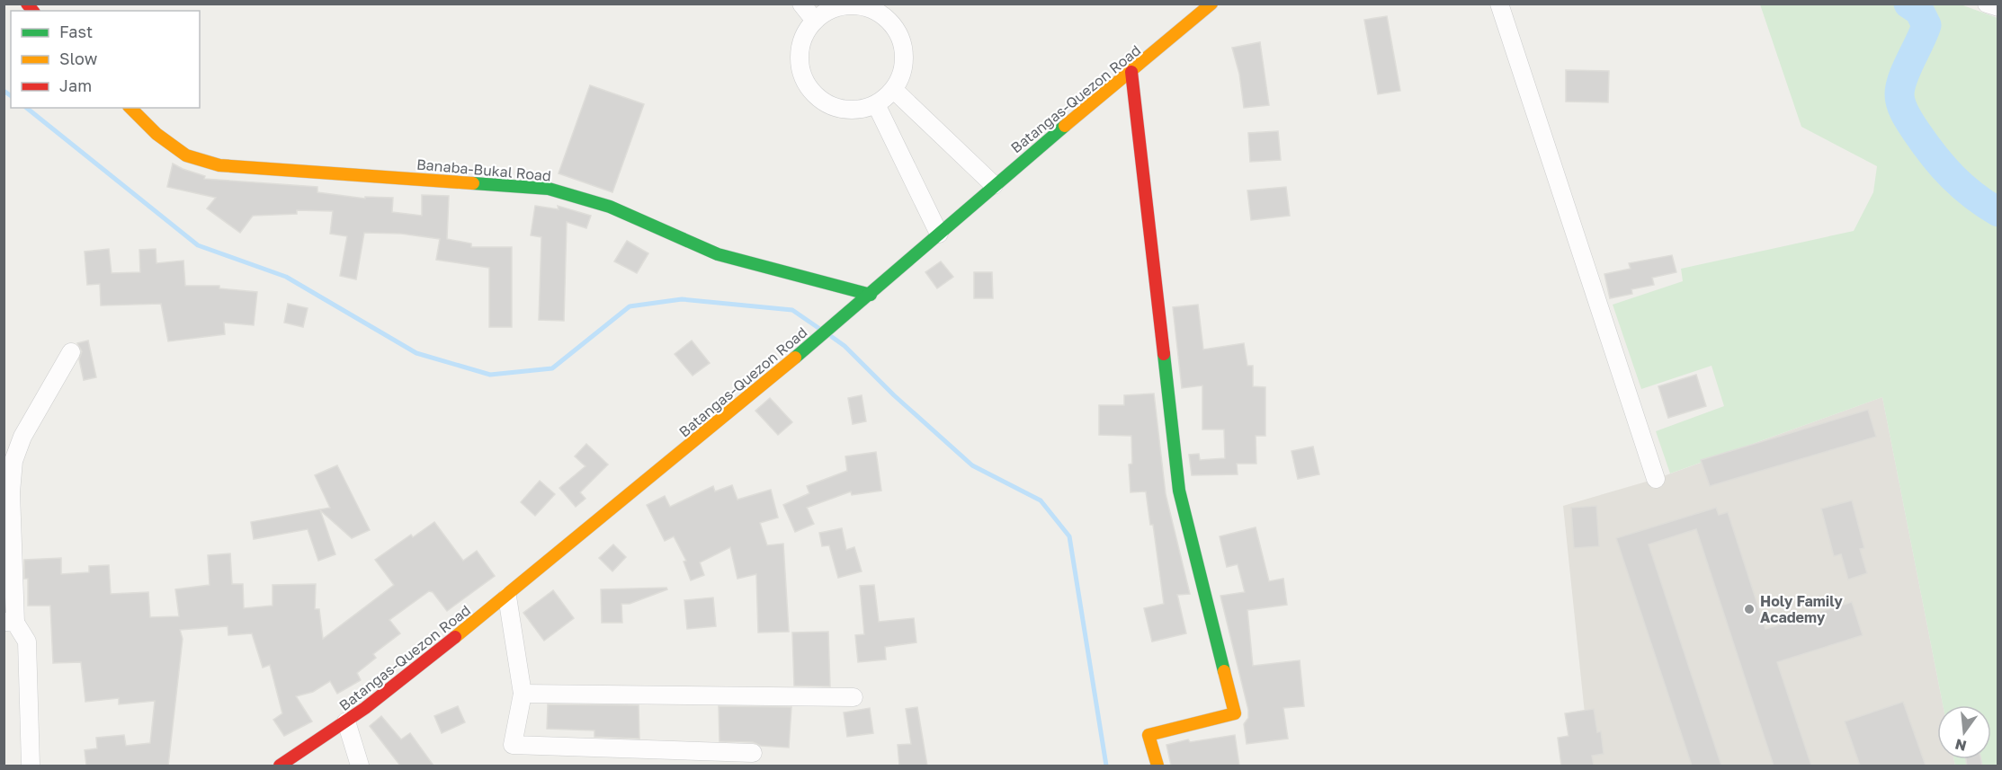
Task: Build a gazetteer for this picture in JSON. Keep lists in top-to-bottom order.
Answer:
{
  "streets": {
    "street": ["Batangas-Quezon Road", "Banaba-Bukal Road"]
  },
  "crossings": [
    ["Batangas-Quezon Road", "Banaba-Bukal Road"]
  ],
  "places": ["Holy Family Academy"],
  "legend": ["Fast", "Slow", "Jam"],
  "north": "bottom"
}
